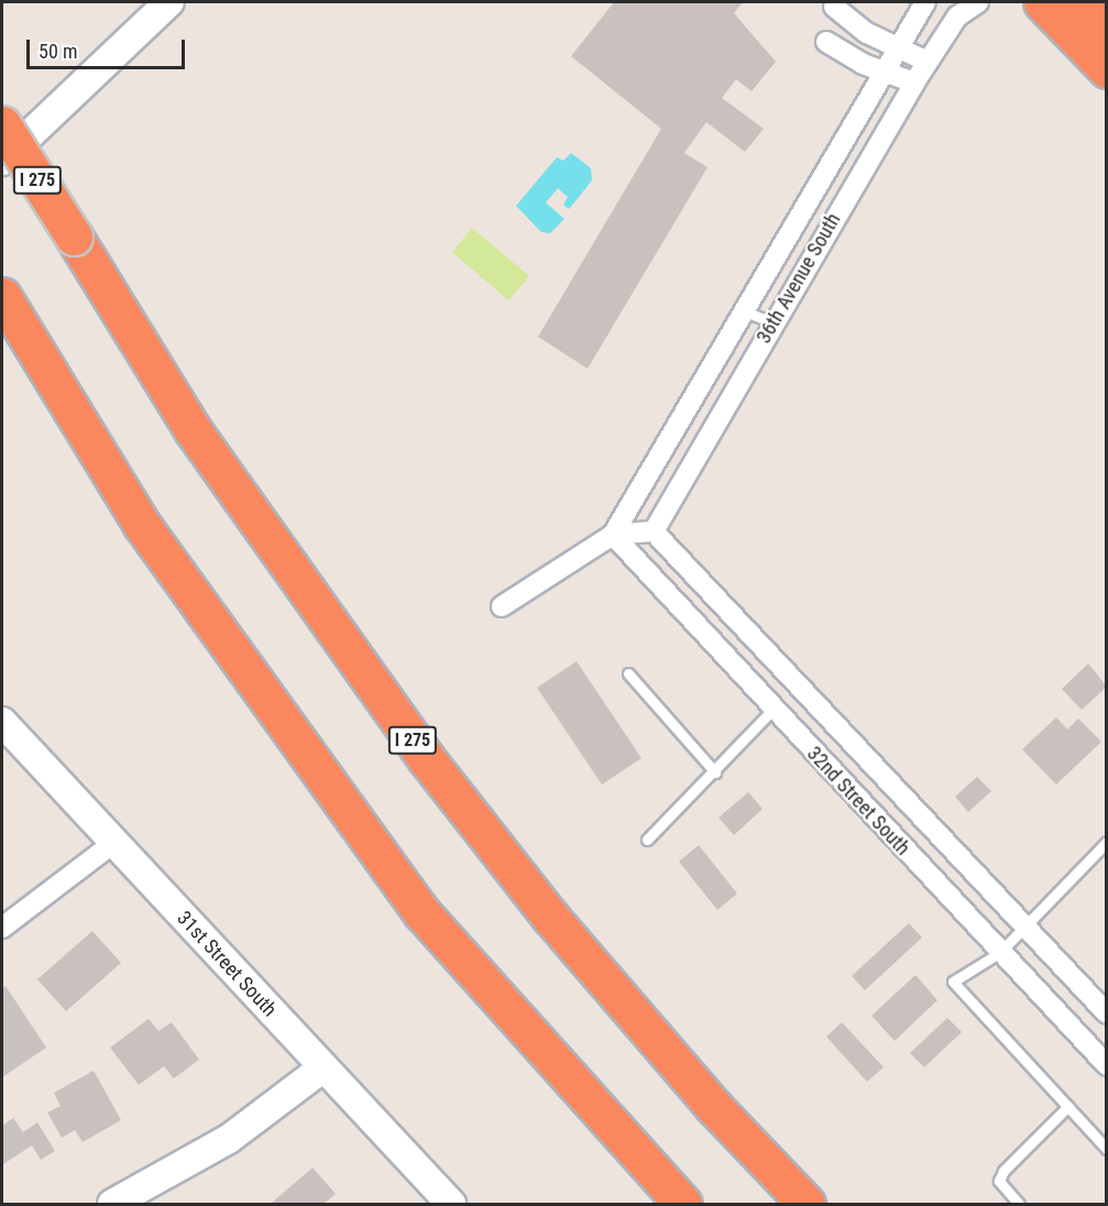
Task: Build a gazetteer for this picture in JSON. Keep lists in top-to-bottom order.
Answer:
{
  "streets": {
    "highway": ["I 275"],
    "street": ["36th Avenue South", "32nd Street South", "31st Street South"]
  },
  "crossings": [
    ["36th Avenue South", "32nd Street South"]
  ],
  "scale_bar": "50 m"
}
